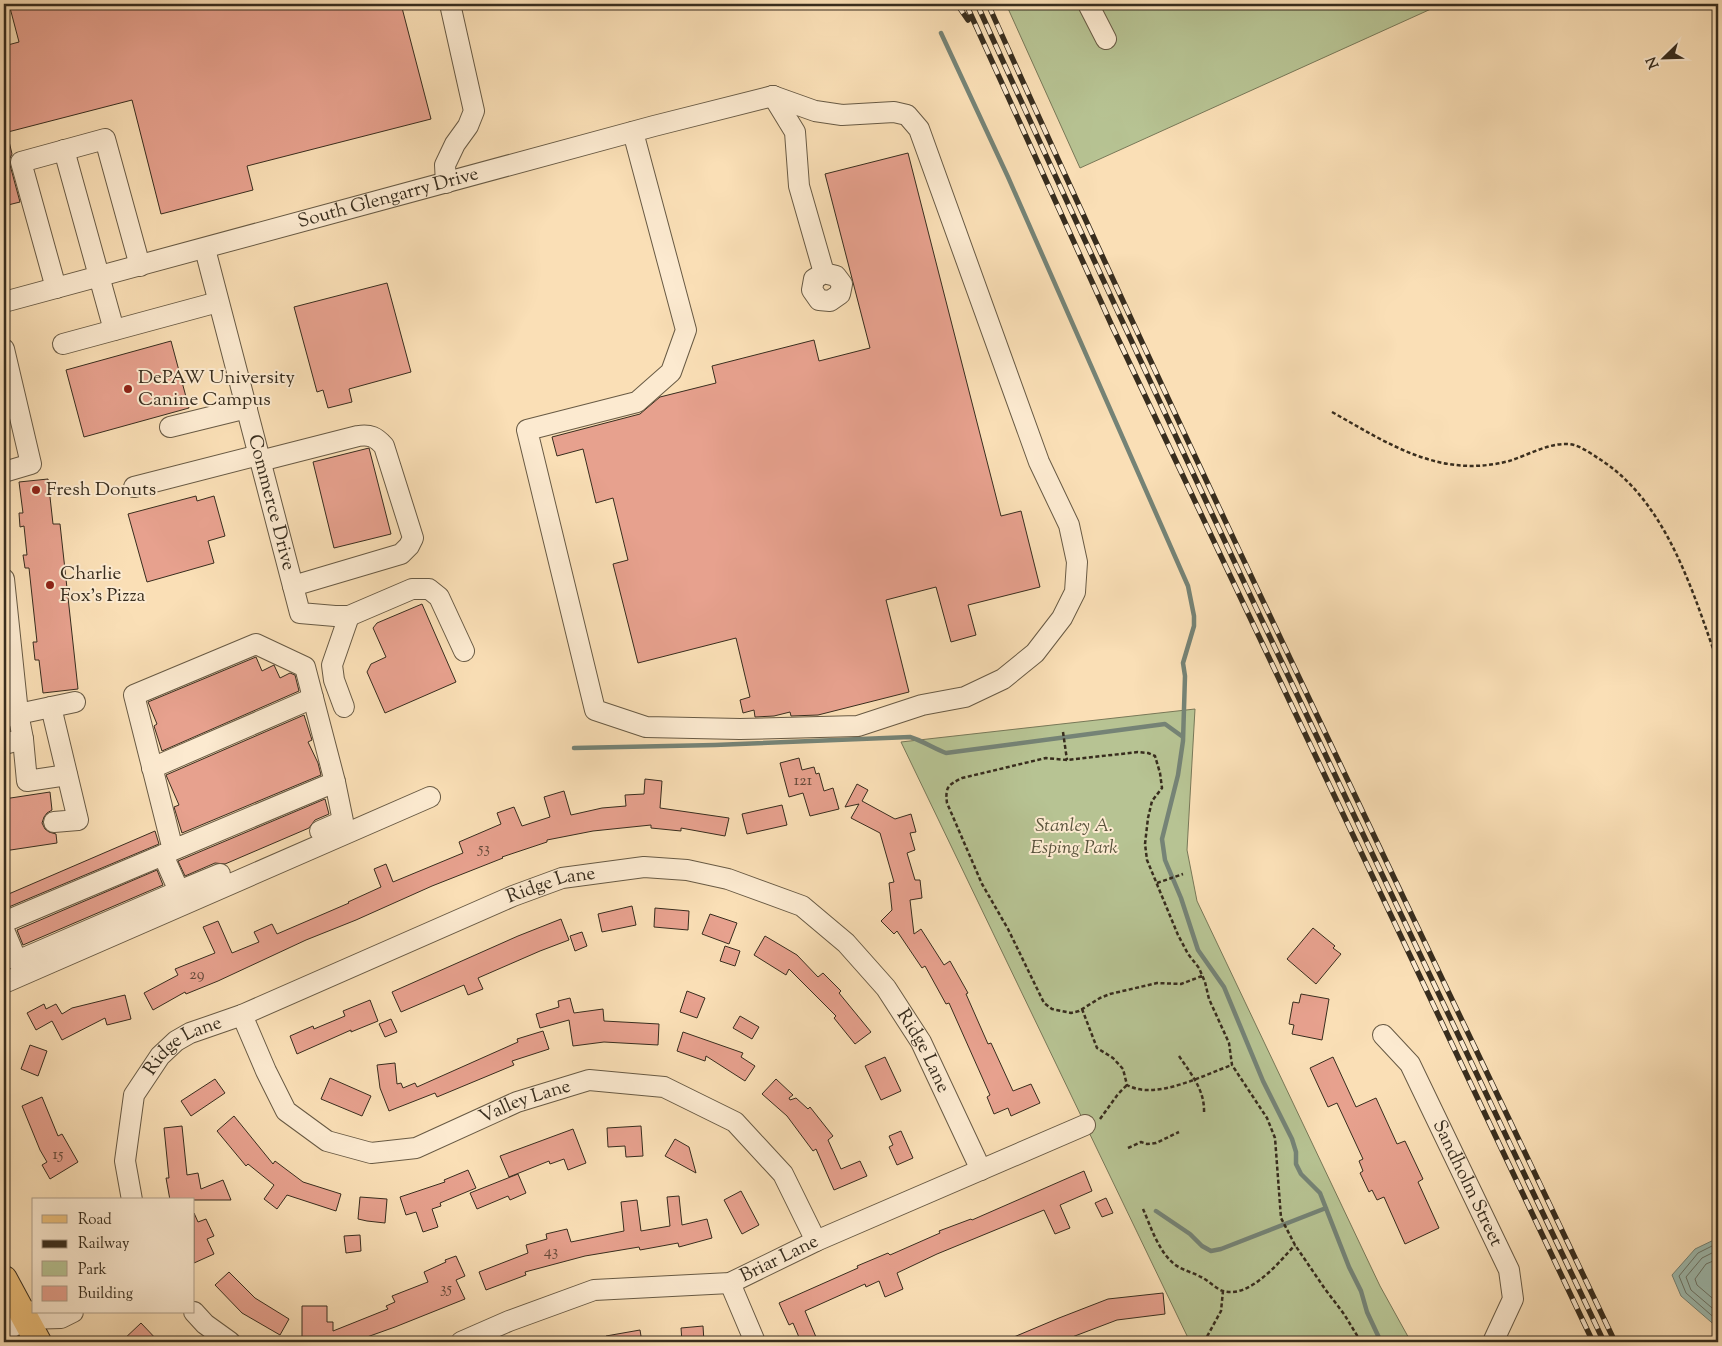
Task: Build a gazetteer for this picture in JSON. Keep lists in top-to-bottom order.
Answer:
{
  "streets": {
    "street": [
      "South Glengarry Drive",
      "Commerce Drive",
      "Ridge Lane",
      "Valley Lane",
      "Sandholm Street",
      "Briar Lane"
    ]
  },
  "crossings": [
    ["South Glengarry Drive", "Commerce Drive"],
    ["Ridge Lane", "Valley Lane"],
    ["Ridge Lane", "Briar Lane"],
    ["Valley Lane", "Briar Lane"]
  ],
  "parks": ["Stanley A. Esping Park"],
  "places": ["DePAW University Canine Campus", "Fresh Donuts", "Charlie Fox's Pizza"],
  "house_numbers": [
    "121",
    "53",
    "29",
    "15",
    "43",
    "35"
  ],
  "legend": [
    "Road",
    "Railway",
    "Park",
    "Building"
  ],
  "north": "bottom left"
}
